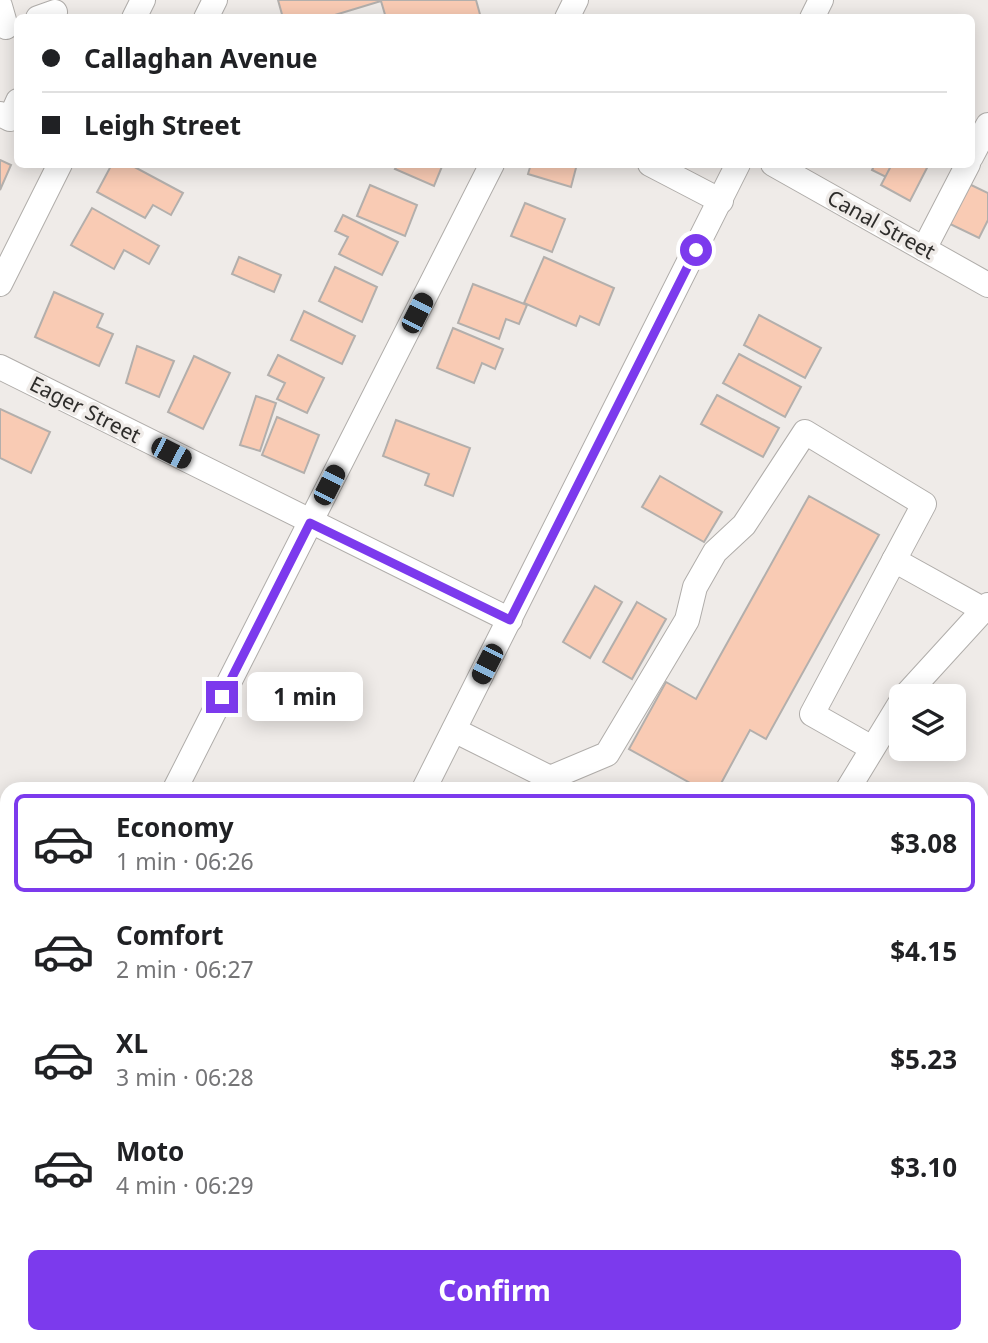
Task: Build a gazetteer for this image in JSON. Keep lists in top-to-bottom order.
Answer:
{
  "streets": {
    "street": ["Canal Street", "Eager Street"]
  },
  "page": {
    "banner": ["Callaghan Avenue", "Leigh Street"],
    "bubble": "1 min",
    "list": [
      {
        "name": "Economy",
        "note": "1 min · 06:26",
        "value": "$3.08"
      },
      {
        "name": "Comfort",
        "note": "2 min · 06:27",
        "value": "$4.15"
      },
      {
        "name": "XL",
        "note": "3 min · 06:28",
        "value": "$5.23"
      },
      {
        "name": "Moto",
        "note": "4 min · 06:29",
        "value": "$3.10"
      }
    ],
    "buttons": "Confirm"
  }
}
